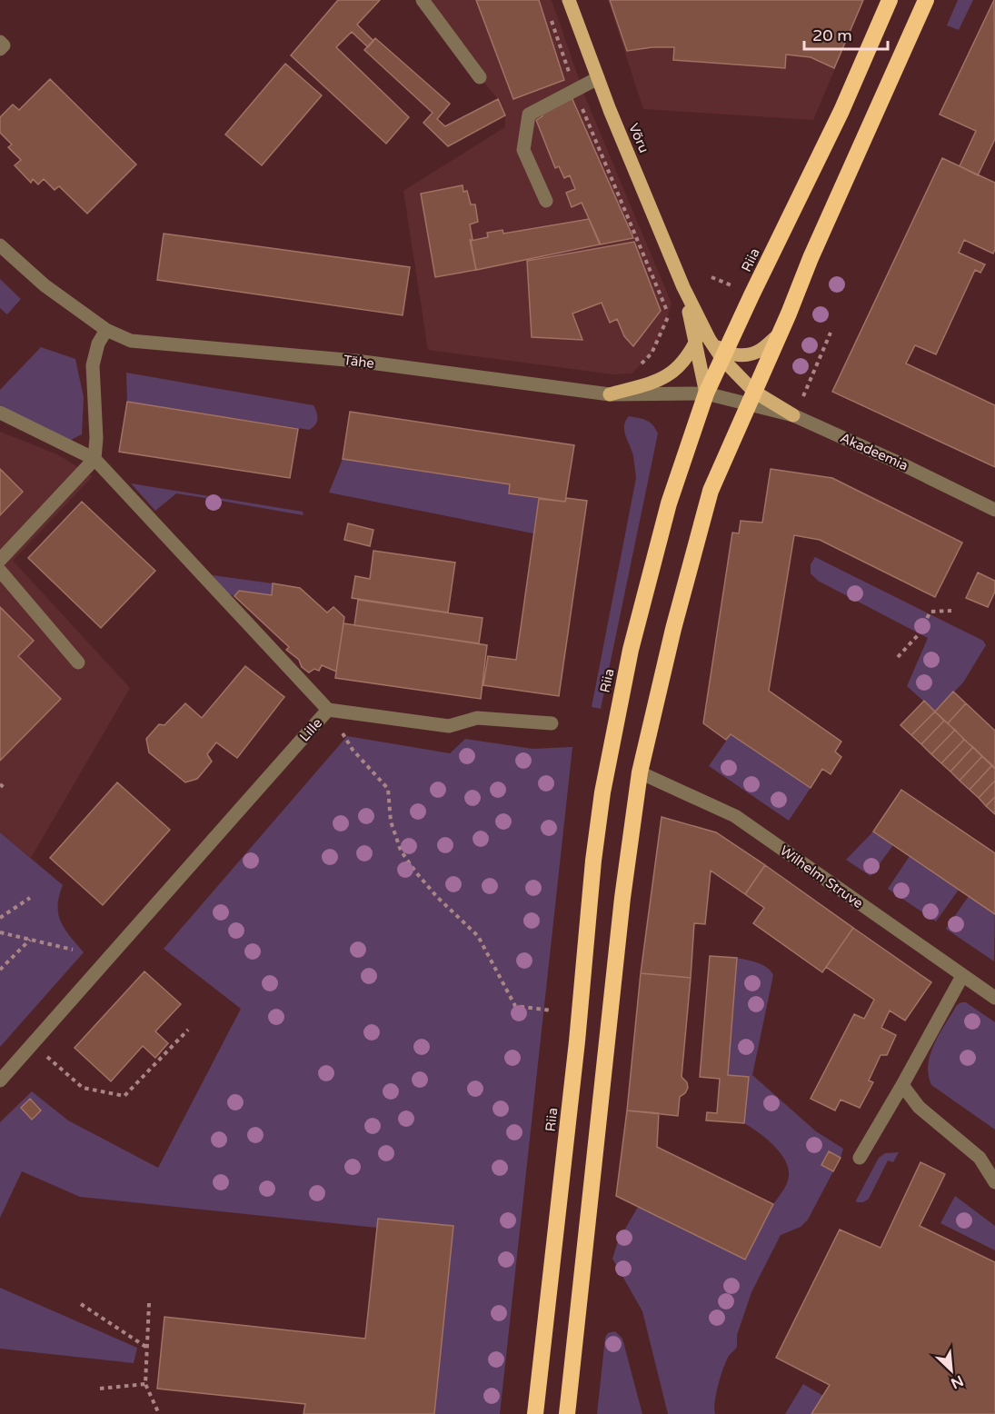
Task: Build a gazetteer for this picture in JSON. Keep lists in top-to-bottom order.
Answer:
{
  "streets": {
    "highway": ["Riia"],
    "main road": ["Võru"],
    "street": [
      "Tähe",
      "Akadeemia",
      "Lille",
      "Wilhelm Struve"
    ]
  },
  "crossings": [
    ["Riia", "Tähe"],
    ["Tähe", "Akadeemia"]
  ],
  "scale_bar": "20 m",
  "north": "bottom right"
}
